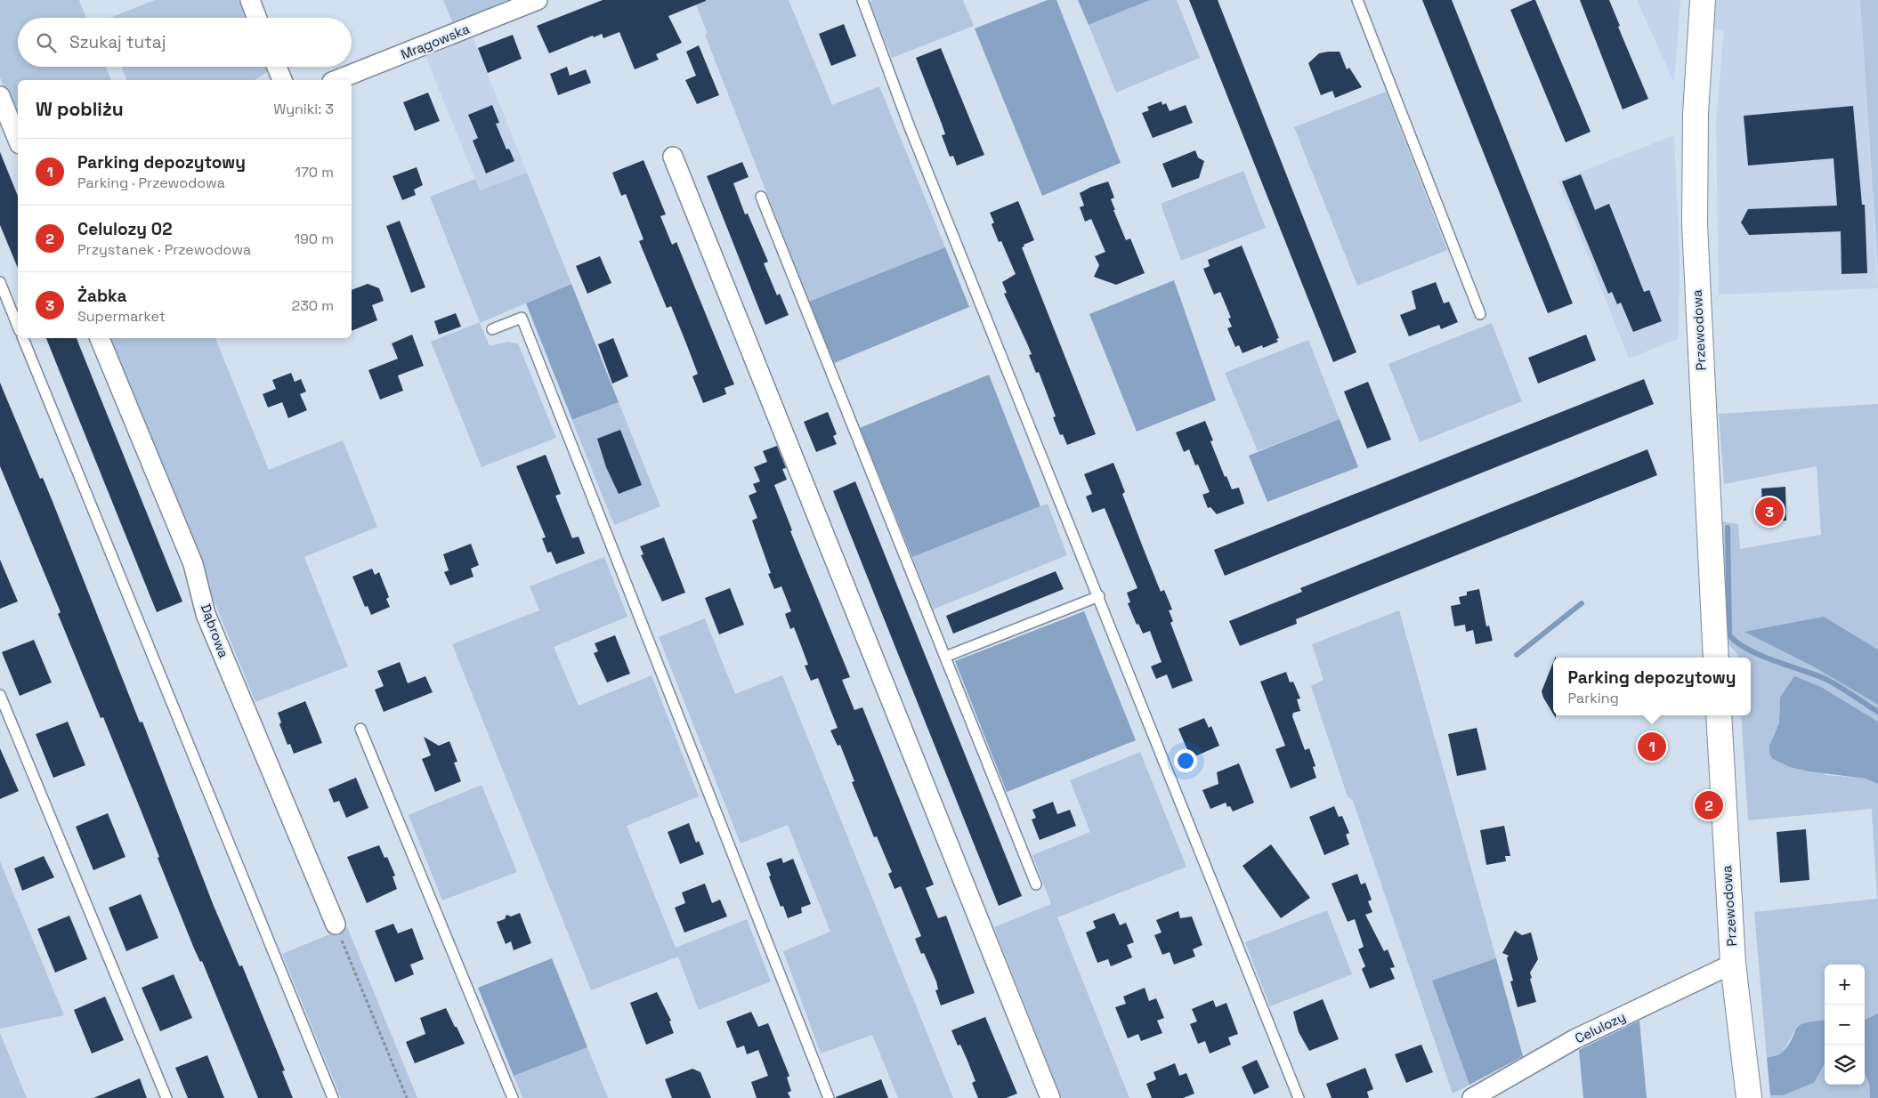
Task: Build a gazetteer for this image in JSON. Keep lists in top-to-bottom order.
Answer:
{
  "streets": {
    "street": [
      "Mrągowska",
      "Przewodowa",
      "Dąbrowa",
      "Celulozy"
    ]
  },
  "crossings": [
    ["Przewodowa", "Celulozy"]
  ],
  "page": {
    "search": "Szukaj tutaj",
    "heading": ["W pobliżu", "Wyniki: 3"],
    "list": [
      {
        "mark": "1",
        "name": "Parking depozytowy",
        "note": "Parking · Przewodowa",
        "value": "170 m"
      },
      {
        "mark": "2",
        "name": "Celulozy 02",
        "note": "Przystanek · Przewodowa",
        "value": "190 m"
      },
      {
        "mark": "3",
        "name": "Żabka",
        "note": "Supermarket",
        "value": "230 m"
      }
    ],
    "pins": ["3", "1", "2"],
    "popup": ["Parking depozytowy", "Parking"],
    "map_buttons": ["+", "−"]
  }
}
